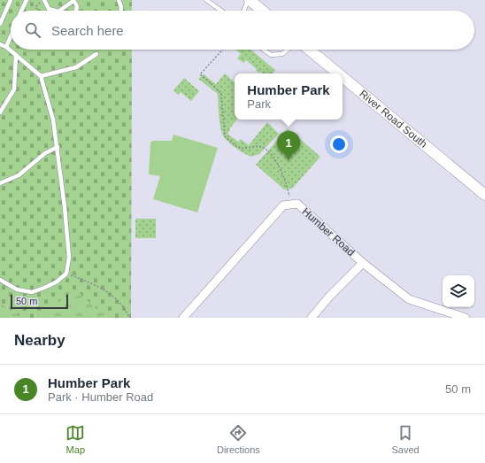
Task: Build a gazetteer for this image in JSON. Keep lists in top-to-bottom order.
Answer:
{
  "streets": {
    "street": ["River Road South", "Humber Road"]
  },
  "scale_bar": "50 m",
  "page": {
    "search": "Search here",
    "popup": ["Humber Park", "Park"],
    "pins": "1",
    "scale": "50 m",
    "heading": "Nearby",
    "list": [
      {
        "mark": "1",
        "name": "Humber Park",
        "note": "Park · Humber Road",
        "value": "50 m"
      }
    ],
    "nav": ["Map", "Directions", "Saved"]
  }
}
